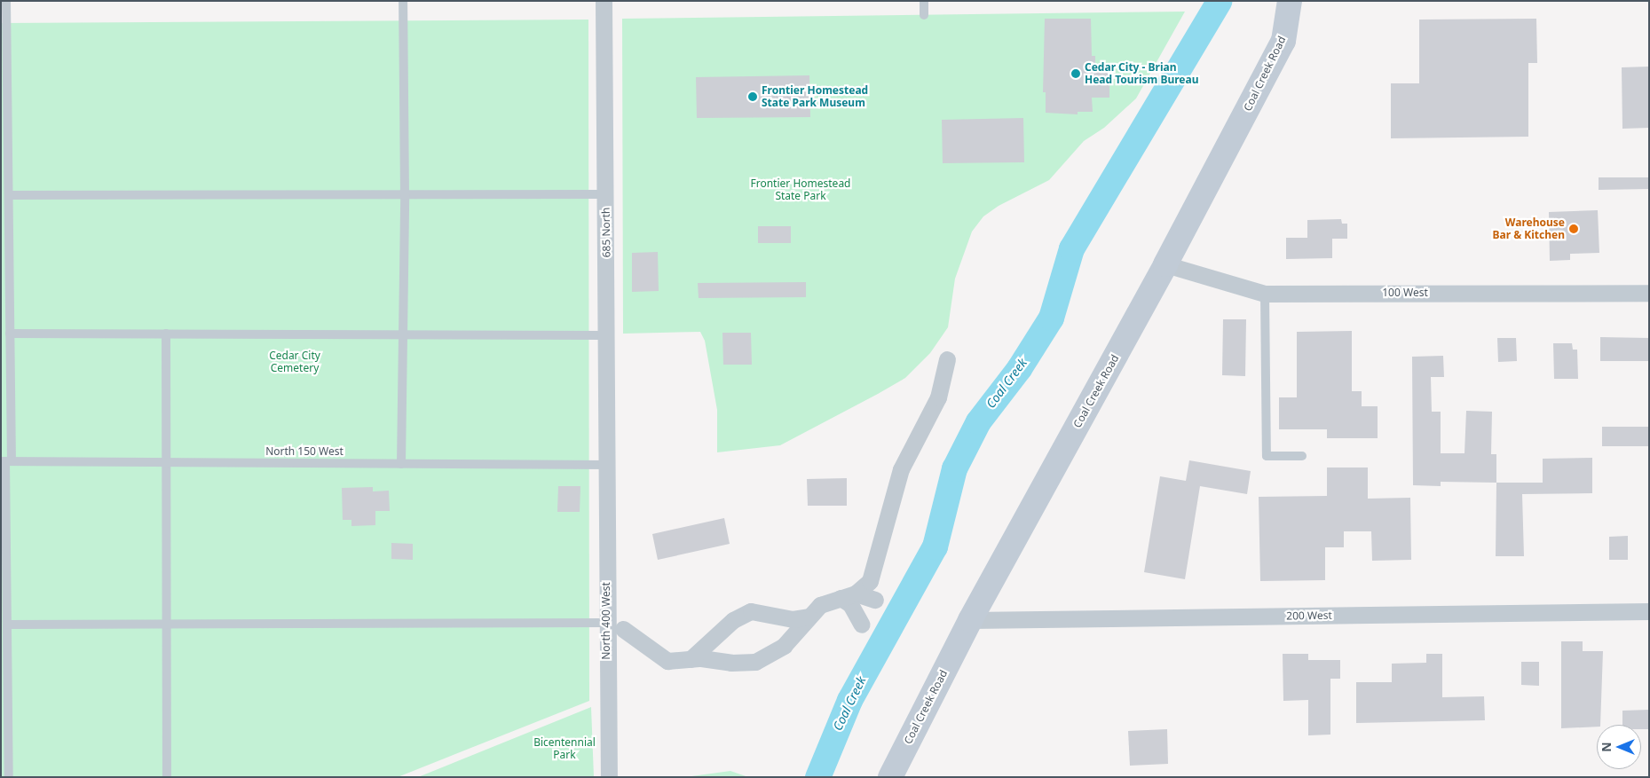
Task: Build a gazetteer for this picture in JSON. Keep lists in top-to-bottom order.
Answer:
{
  "streets": {
    "main road": ["Coal Creek Road"],
    "street": [
      "685 North",
      "100 West",
      "200 West",
      "North 400 West"
    ],
    "lane": ["North 150 West"]
  },
  "crossings": [
    ["Coal Creek Road", "100 West"],
    ["Coal Creek Road", "200 West"],
    ["685 North", "North 150 West"],
    ["685 North", "North 400 West"],
    ["North 150 West", "North 400 West"]
  ],
  "water": ["Coal Creek"],
  "parks": ["Frontier Homestead State Park", "Cedar City Cemetery", "Bicentennial Park"],
  "places": ["Cedar City - Brian Head Tourism Bureau", "Frontier Homestead State Park Museum", "Warehouse Bar & Kitchen"],
  "north": "left"
}
